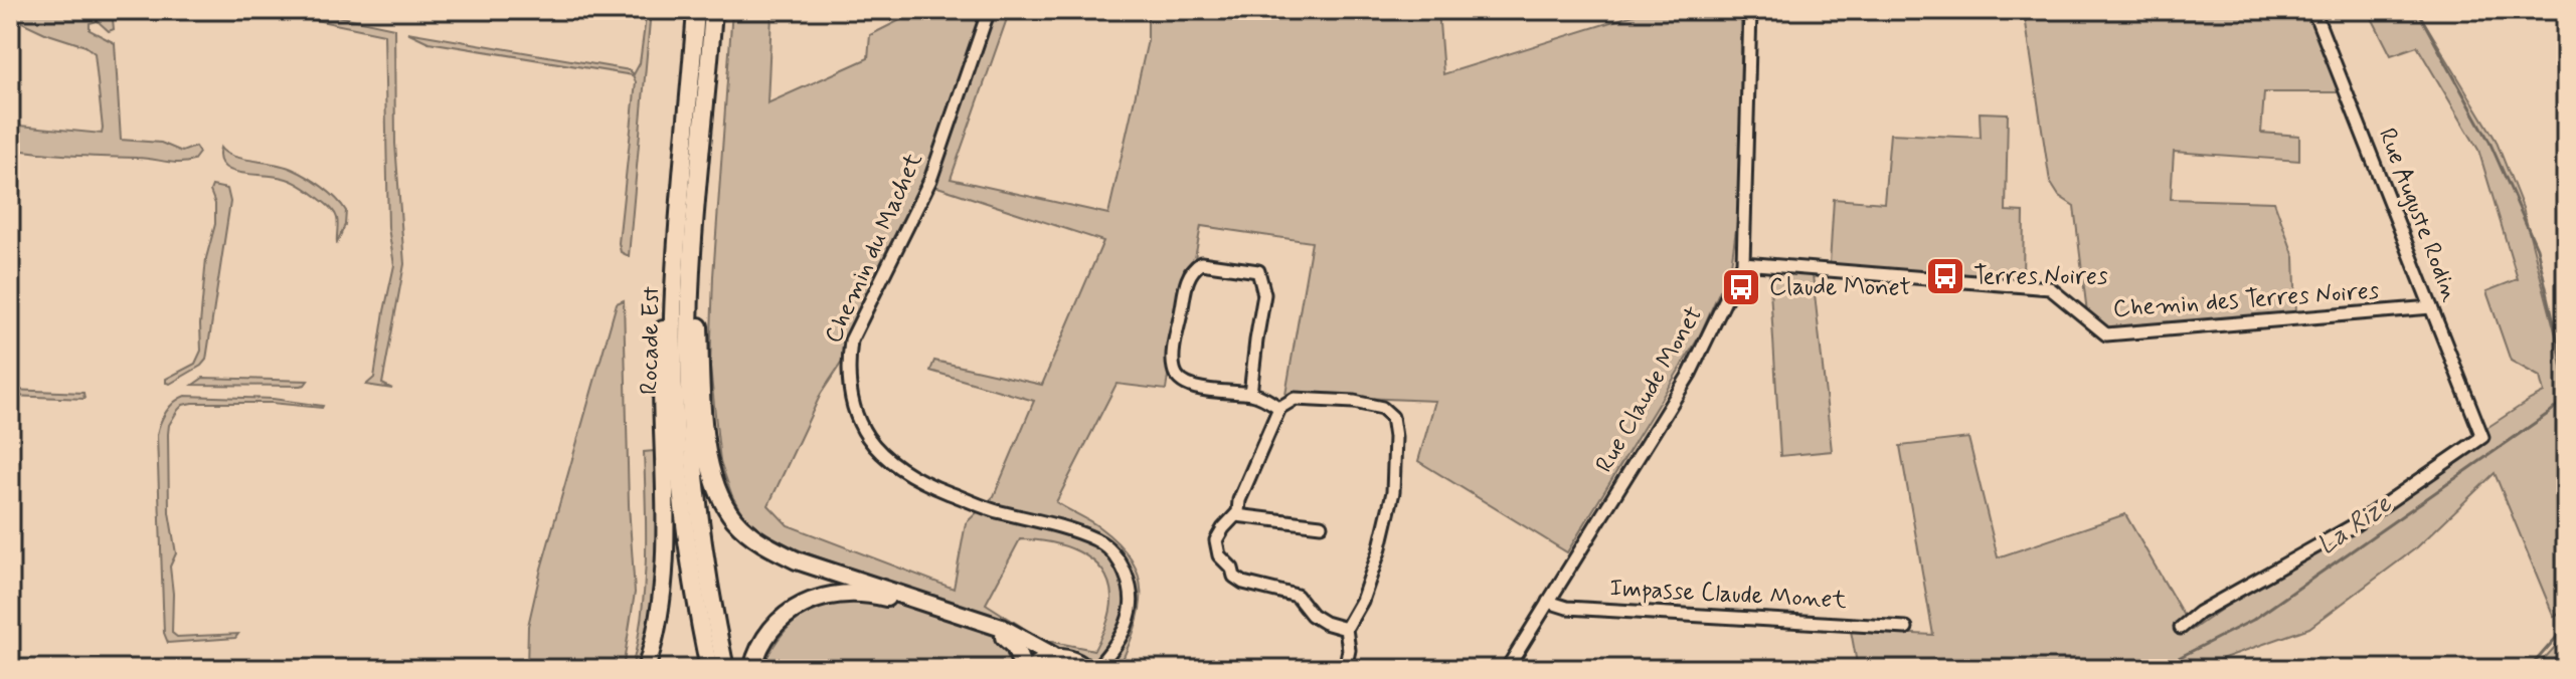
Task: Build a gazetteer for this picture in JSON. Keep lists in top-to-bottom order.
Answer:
{
  "streets": {
    "highway": ["Rocade Est"],
    "street": [
      "Rue Auguste Rodin",
      "Chemin du Machet",
      "Chemin des Terres Noires",
      "Rue Claude Monet",
      "Impasse Claude Monet"
    ]
  },
  "crossings": [
    ["Rue Auguste Rodin", "Chemin des Terres Noires"],
    ["Chemin des Terres Noires", "Rue Claude Monet"],
    ["Rue Claude Monet", "Impasse Claude Monet"]
  ],
  "water": ["La Rize"],
  "places": {
    "bus stop": ["Terres Noires", "Claude Monet"]
  }
}
